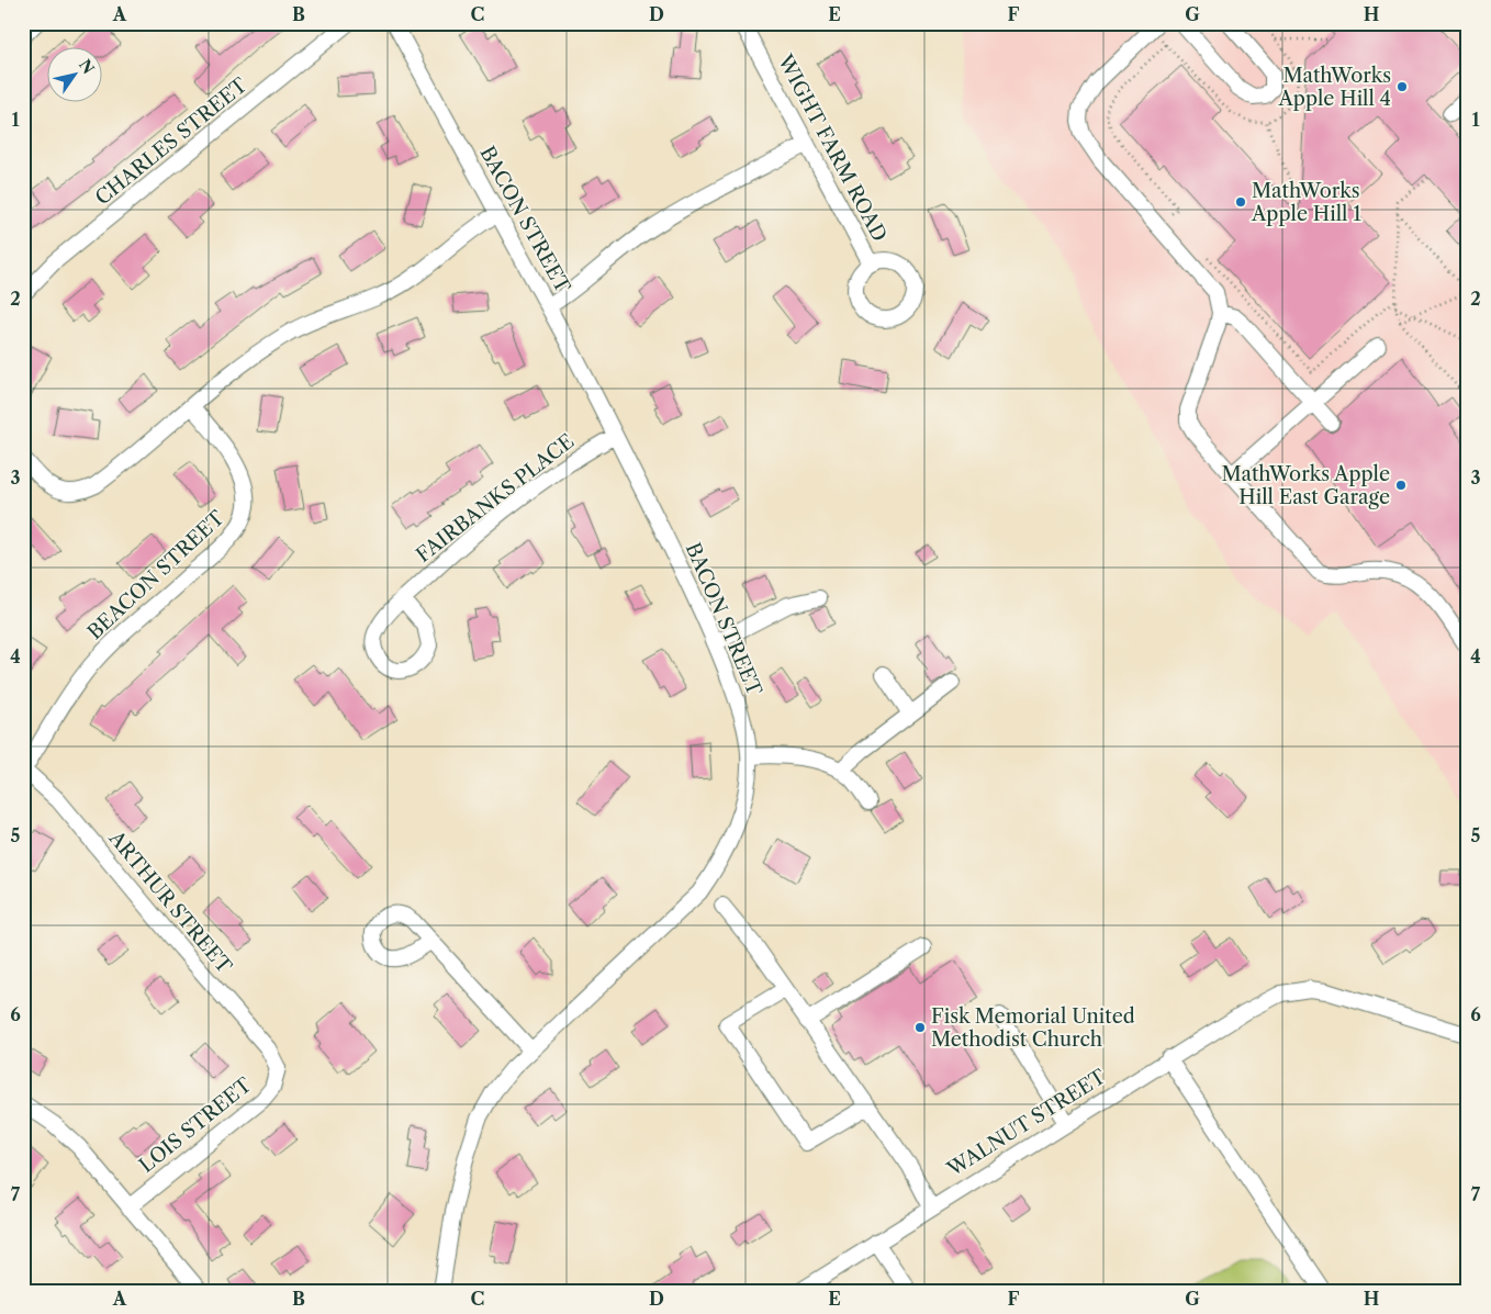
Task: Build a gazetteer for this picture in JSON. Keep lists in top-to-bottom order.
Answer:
{
  "streets": {
    "street": [
      "CHARLES STREET",
      "WIGHT FARM ROAD",
      "BACON STREET",
      "FAIRBANKS PLACE",
      "BEACON STREET",
      "ARTHUR STREET",
      "WALNUT STREET",
      "LOIS STREET"
    ]
  },
  "crossings": [
    ["BACON STREET", "FAIRBANKS PLACE"],
    ["BEACON STREET", "ARTHUR STREET"],
    ["ARTHUR STREET", "LOIS STREET"]
  ],
  "places": [
    "MathWorks Apple Hill 4",
    "MathWorks Apple Hill 1",
    "MathWorks Apple Hill East Garage",
    "Fisk Memorial United Methodist Church"
  ],
  "north": "top right",
  "grid": {
    "columns": [
      "A",
      "B",
      "C",
      "D",
      "E",
      "F",
      "G",
      "H"
    ],
    "rows": [
      "1",
      "2",
      "3",
      "4",
      "5",
      "6",
      "7"
    ]
  }
}
